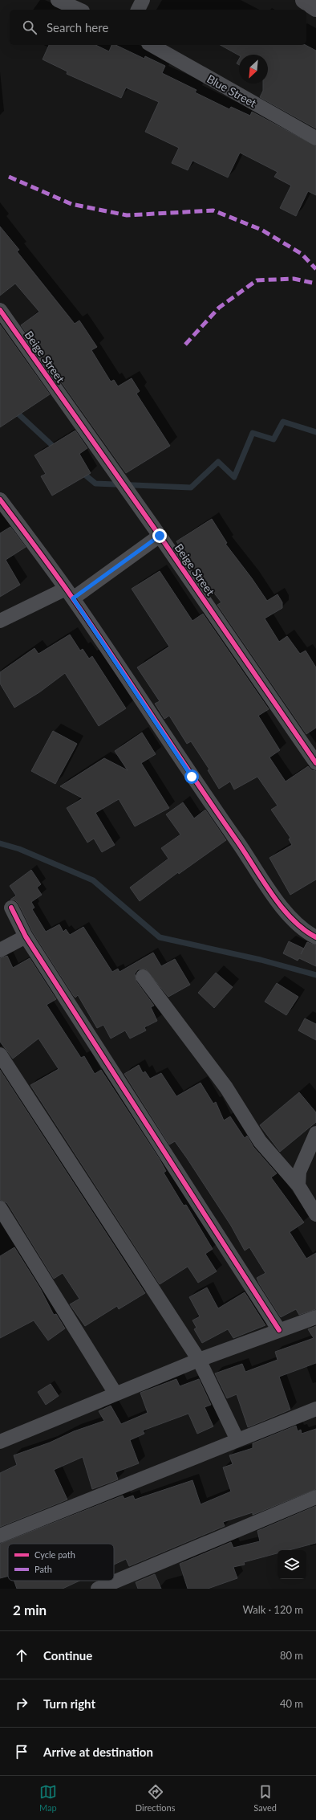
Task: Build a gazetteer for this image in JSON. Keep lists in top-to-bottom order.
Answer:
{
  "streets": {
    "street": ["Blue Street", "Beige Street"]
  },
  "legend": ["Cycle path", "Path"],
  "north": "bottom left",
  "page": {
    "search": "Search here",
    "heading": ["2 min", "Walk · 120 m"],
    "list": [
      ["Continue", "80 m"],
      ["Turn right", "40 m"],
      "Arrive at destination"
    ],
    "nav": ["Map", "Directions", "Saved"]
  }
}
